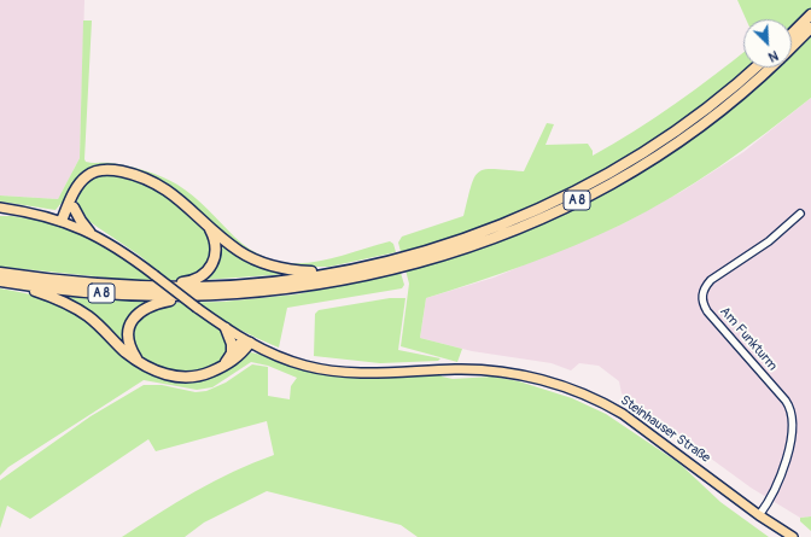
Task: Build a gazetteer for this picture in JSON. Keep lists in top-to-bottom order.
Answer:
{
  "streets": {
    "highway": ["A 8"],
    "main road": ["Steinhauser Straße"],
    "street": ["Am Funkturm"]
  },
  "crossings": [
    ["Am Funkturm", "Steinhauser Straße"]
  ],
  "north": "bottom right"
}
